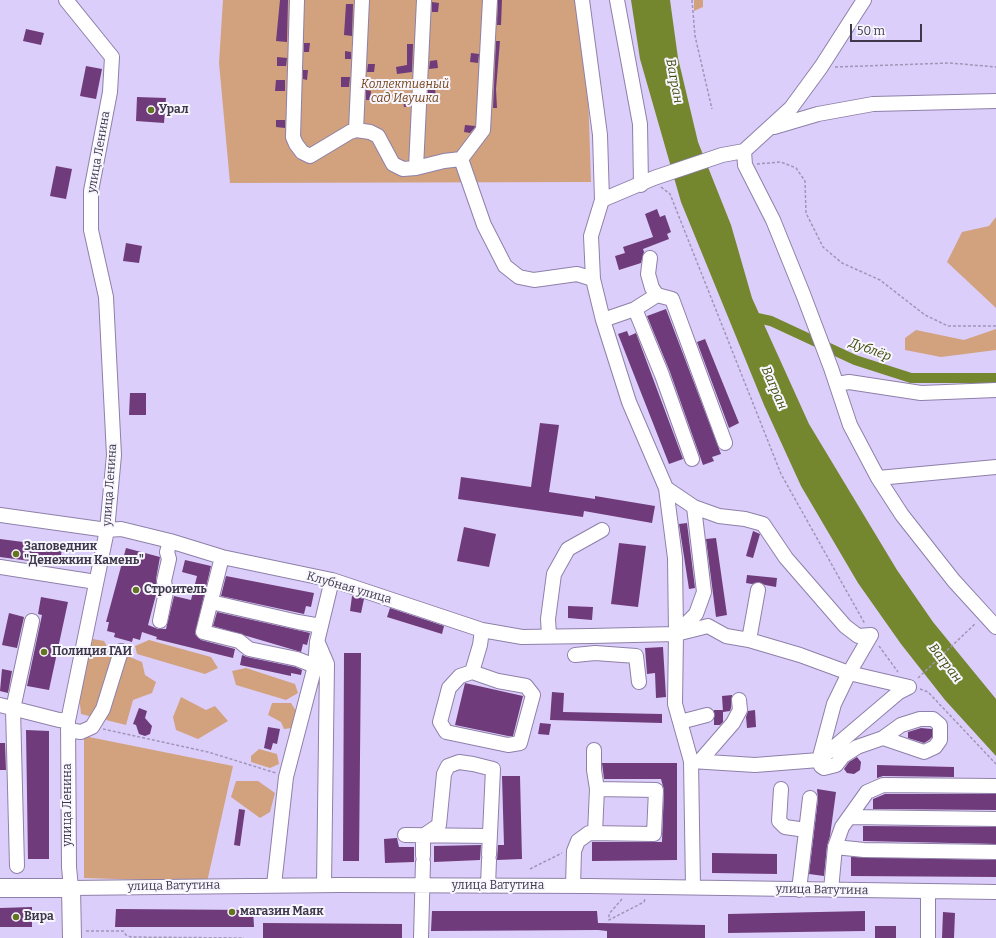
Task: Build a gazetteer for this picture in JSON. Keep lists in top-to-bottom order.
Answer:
{
  "streets": {
    "main road": ["улица Ленина", "улица Ватутина"],
    "street": ["Клубная улица"]
  },
  "crossings": [
    ["улица Ленина", "Клубная улица"],
    ["улица Ленина", "улица Ватутина"]
  ],
  "water": ["Вагран", "Дублёр"],
  "parks": ["Коллективный сад Ивушка"],
  "places": [
    "Урал",
    "Заповедник \"Денежкин Камень\"",
    "Строитель",
    "Полиция ГАИ",
    "магазин Маяк",
    "Вира"
  ],
  "scale_bar": "50 m"
}
